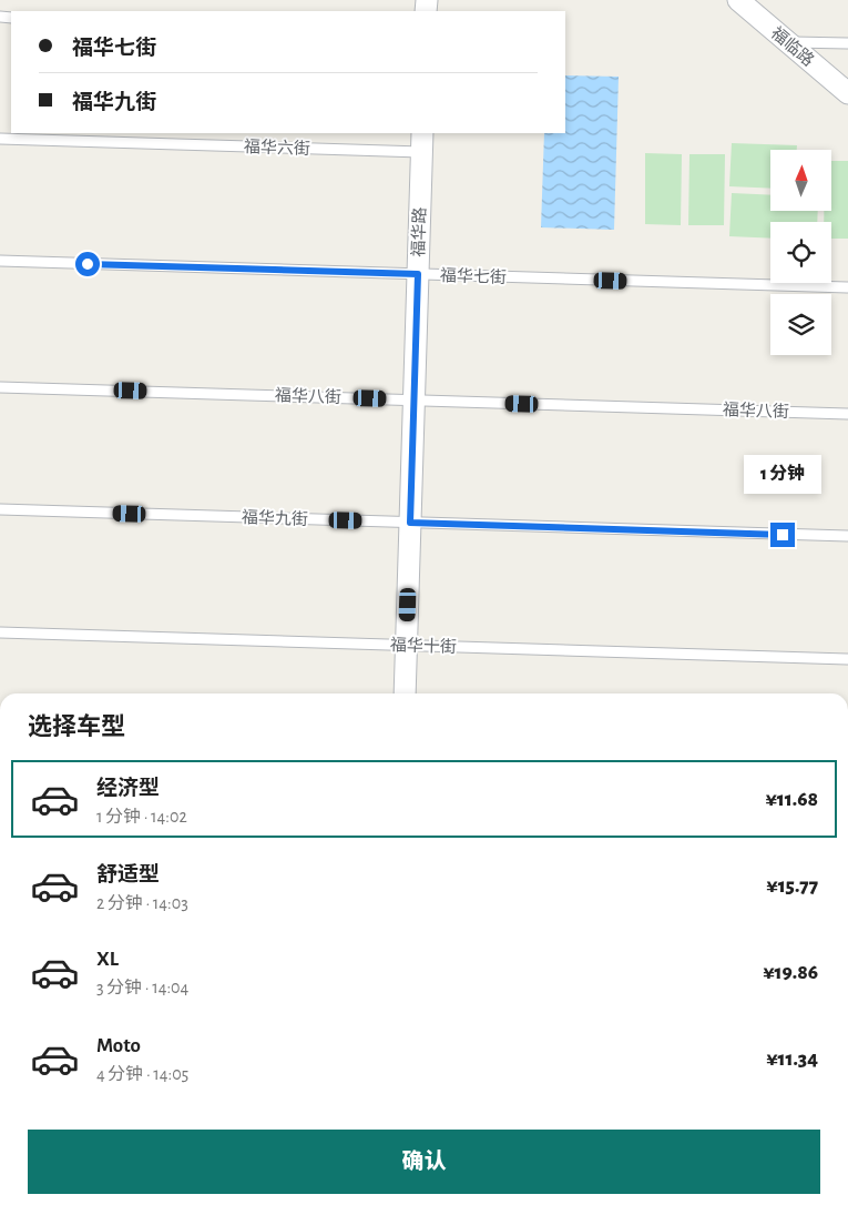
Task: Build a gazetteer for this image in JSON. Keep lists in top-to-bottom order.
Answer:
{
  "streets": {
    "street": ["福临路", "福华路"],
    "lane": [
      "福华六街",
      "福华七街",
      "福华八街",
      "福华九街",
      "福华十街"
    ]
  },
  "crossings": [
    ["福华六街", "福华路"],
    ["福华路", "福华七街"],
    ["福华路", "福华八街"],
    ["福华路", "福华九街"],
    ["福华路", "福华十街"]
  ],
  "north": "top",
  "page": {
    "banner": ["福华七街", "福华九街"],
    "bubble": "1 分钟",
    "heading": "选择车型",
    "list": [
      {
        "name": "经济型",
        "note": "1 分钟 · 14:02",
        "value": "¥11.68"
      },
      {
        "name": "舒适型",
        "note": "2 分钟 · 14:03",
        "value": "¥15.77"
      },
      {
        "name": "XL",
        "note": "3 分钟 · 14:04",
        "value": "¥19.86"
      },
      {
        "name": "Moto",
        "note": "4 分钟 · 14:05",
        "value": "¥11.34"
      }
    ],
    "buttons": "确认"
  }
}
